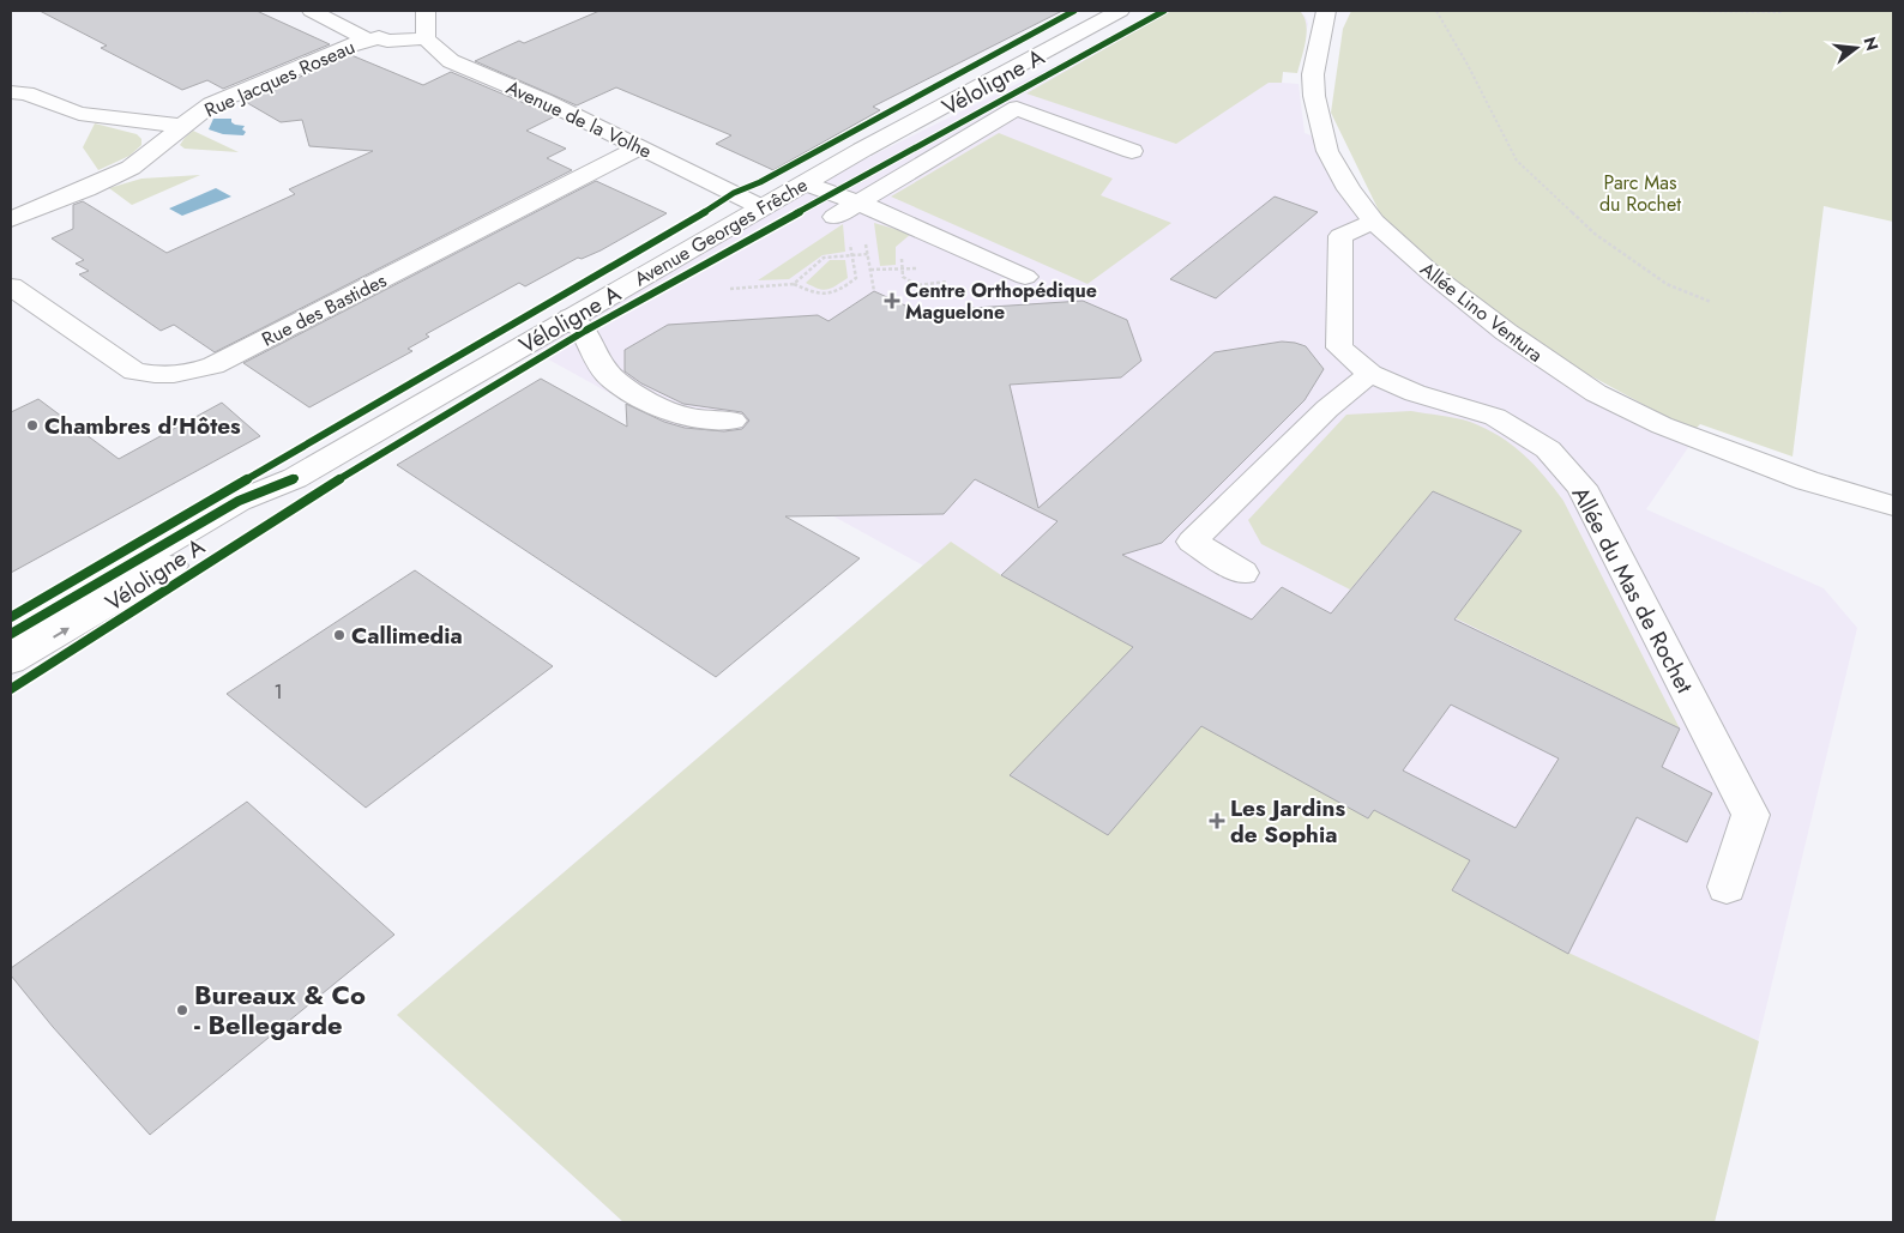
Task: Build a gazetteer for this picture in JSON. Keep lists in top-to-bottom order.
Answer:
{
  "streets": {
    "street": [
      "Rue Jacques Roseau",
      "Avenue de la Volhe",
      "Avenue Georges Frêche",
      "Rue des Bastides",
      "Allée Lino Ventura",
      "Allée du Mas de Rochet"
    ],
    "cycle path": ["Véloligne A"]
  },
  "crossings": [
    ["Rue Jacques Roseau", "Avenue de la Volhe"],
    ["Avenue de la Volhe", "Avenue Georges Frêche"],
    ["Avenue de la Volhe", "Rue des Bastides"],
    ["Allée Lino Ventura", "Allée du Mas de Rochet"]
  ],
  "parks": ["Parc Mas du Rochet"],
  "places": {
    "health": ["Centre Orthopédique Maguelone", "Les Jardins de Sophia"],
    "other": ["Chambres d'Hôtes", "Callimedia", "Bureaux & Co - Bellegarde"]
  },
  "house_numbers": ["1"],
  "north": "right"
}
